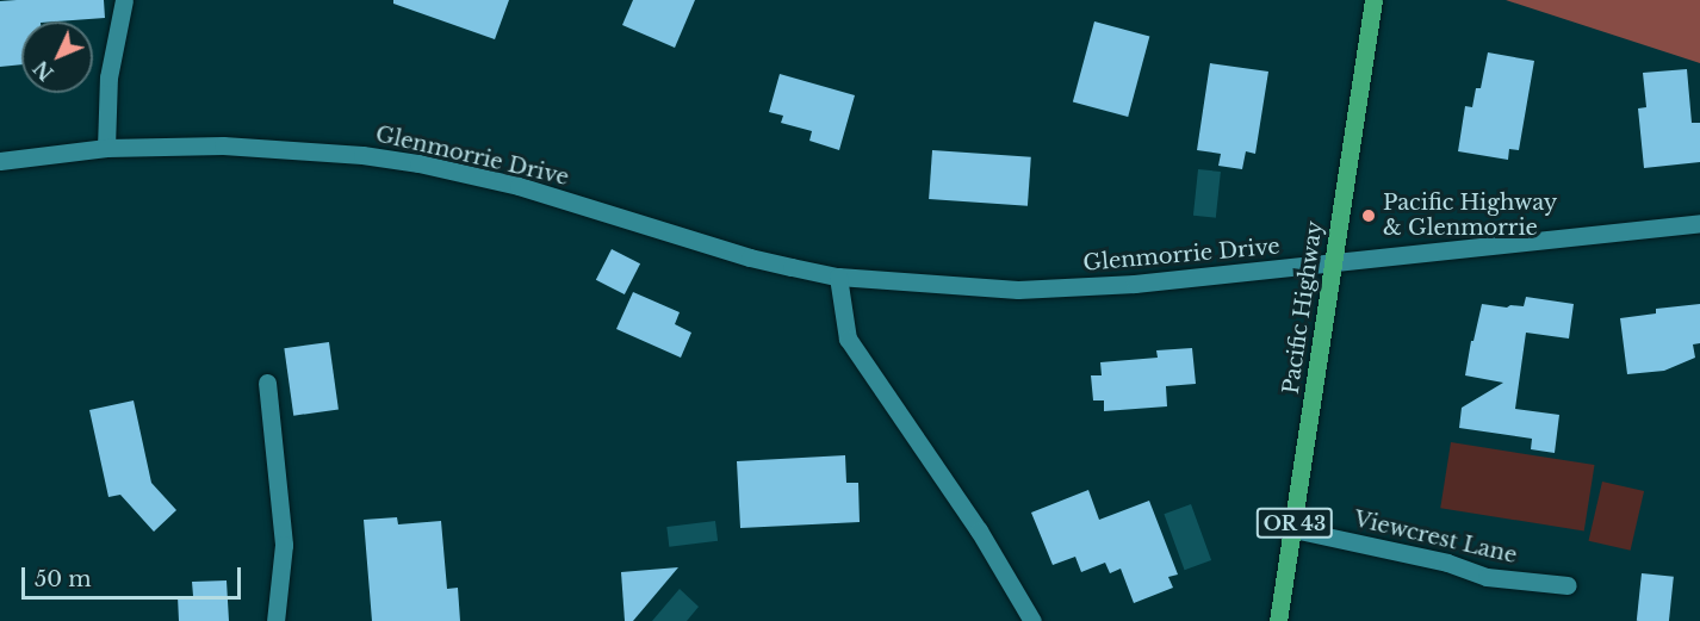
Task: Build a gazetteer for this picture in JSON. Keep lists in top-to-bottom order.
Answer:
{
  "streets": {
    "main road": ["Pacific Highway", "OR 43"],
    "street": ["Glenmorrie Drive", "Viewcrest Lane"]
  },
  "crossings": [
    ["Glenmorrie Drive", "Pacific Highway"],
    ["Pacific Highway", "Viewcrest Lane"]
  ],
  "places": ["Pacific Highway & Glenmorrie"],
  "scale_bar": "50 m",
  "north": "bottom left"
}
